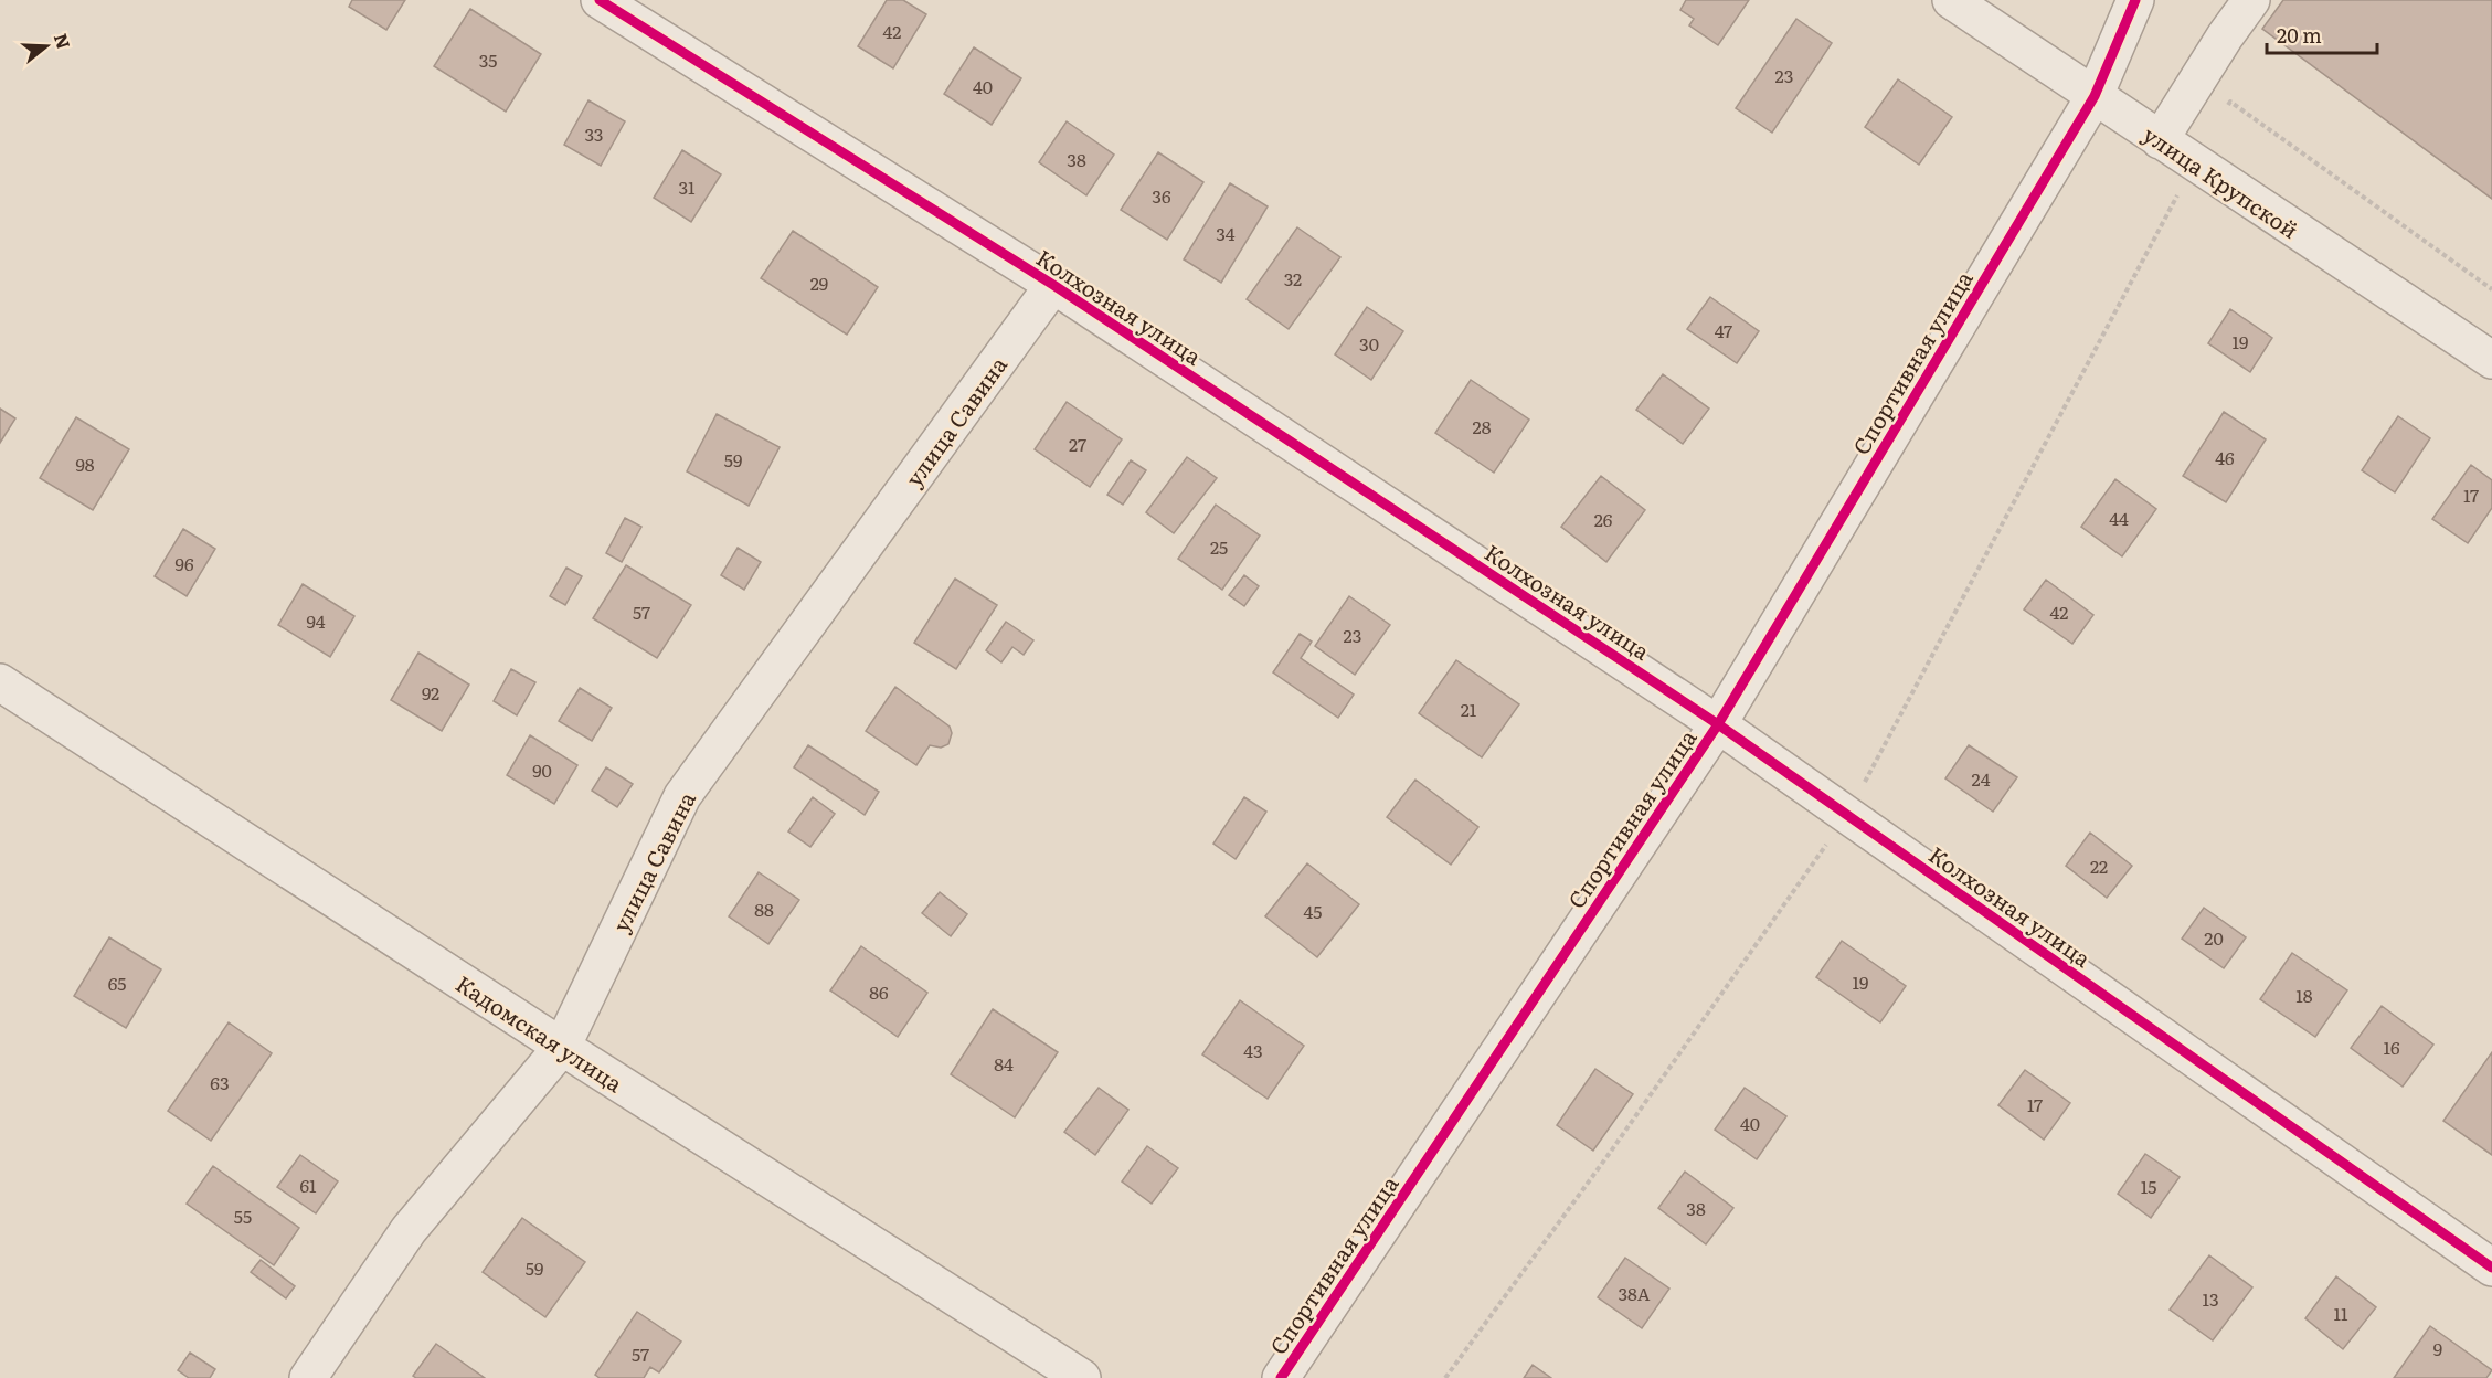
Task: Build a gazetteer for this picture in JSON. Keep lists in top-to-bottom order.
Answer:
{
  "streets": {
    "street": [
      "улица Крупской",
      "Колхозная улица",
      "Спортивная улица",
      "улица Савина",
      "Кадомская улица"
    ]
  },
  "crossings": [
    ["улица Крупской", "Спортивная улица"],
    ["Колхозная улица", "Спортивная улица"],
    ["Колхозная улица", "улица Савина"],
    ["улица Савина", "Кадомская улица"]
  ],
  "house_numbers": [
    "42",
    "35",
    "23",
    "40",
    "33",
    "38",
    "31",
    "36",
    "34",
    "32",
    "29",
    "47",
    "19",
    "30",
    "28",
    "27",
    "46",
    "59",
    "98",
    "17",
    "44",
    "26",
    "25",
    "96",
    "57",
    "42",
    "94",
    "23",
    "92",
    "21",
    "90",
    "24",
    "22",
    "88",
    "45",
    "20",
    "19",
    "65",
    "86",
    "18",
    "16",
    "43",
    "84",
    "63",
    "17",
    "40",
    "61",
    "15",
    "38",
    "55",
    "59",
    "38А",
    "13",
    "11",
    "9",
    "57"
  ],
  "scale_bar": "20 m",
  "north": "right"
}
